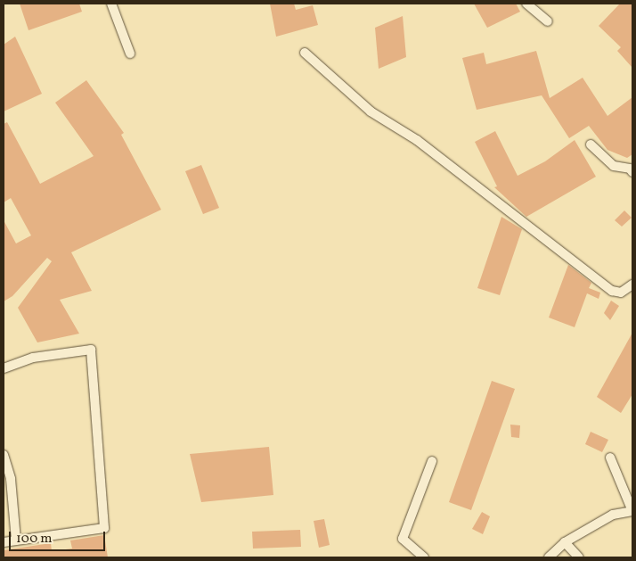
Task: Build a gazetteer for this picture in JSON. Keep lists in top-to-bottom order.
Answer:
{
  "scale_bar": "100 m"
}
